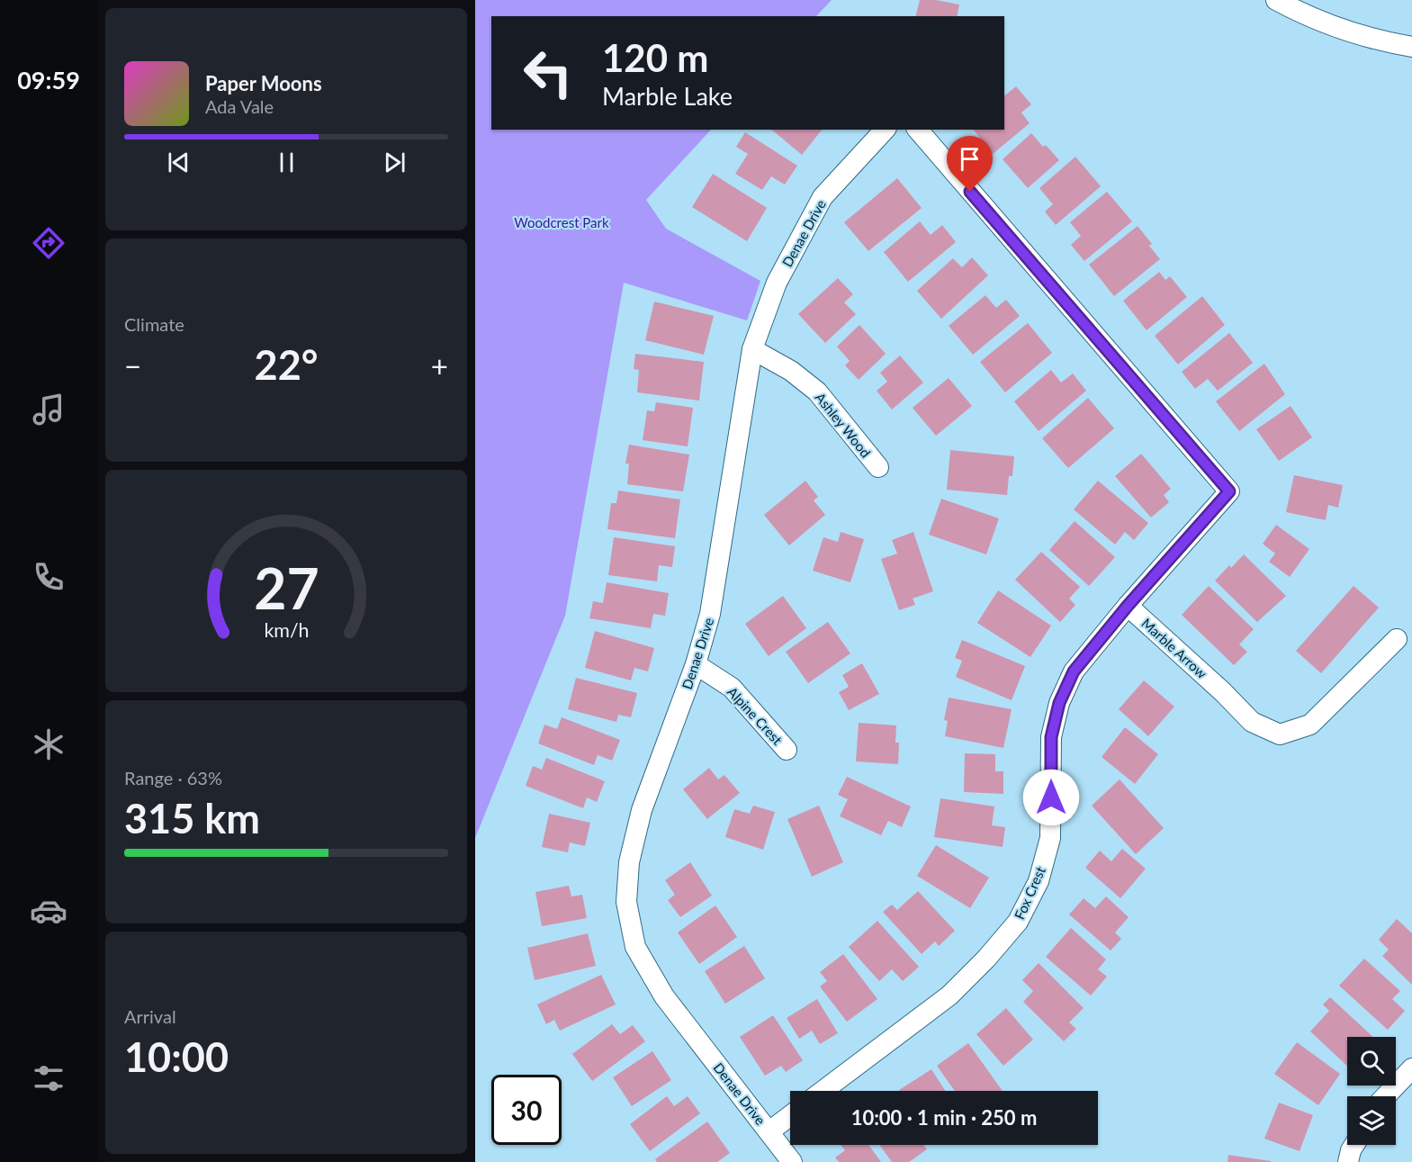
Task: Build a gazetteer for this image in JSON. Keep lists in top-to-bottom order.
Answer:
{
  "streets": {
    "street": [
      "Denae Drive",
      "Ashley Wood",
      "Marble Arrow",
      "Alpine Crest",
      "Fox Crest"
    ]
  },
  "crossings": [
    ["Denae Drive", "Ashley Wood"],
    ["Denae Drive", "Alpine Crest"],
    ["Marble Arrow", "Fox Crest"]
  ],
  "parks": ["Woodcrest Park"],
  "page": {
    "tabs": "09:59",
    "turn": ["120 m", "Marble Lake"],
    "song": ["Paper Moons", "Ada Vale"],
    "tile": [
      "Climate",
      ["Range · 63%", "315 km"],
      ["Arrival", "10:00"]
    ],
    "heat": ["−", "22°", "+"],
    "limit": "30",
    "trip": "10:00 · 1 min · 250 m",
    "gauge": ["27", "km/h"]
  }
}
